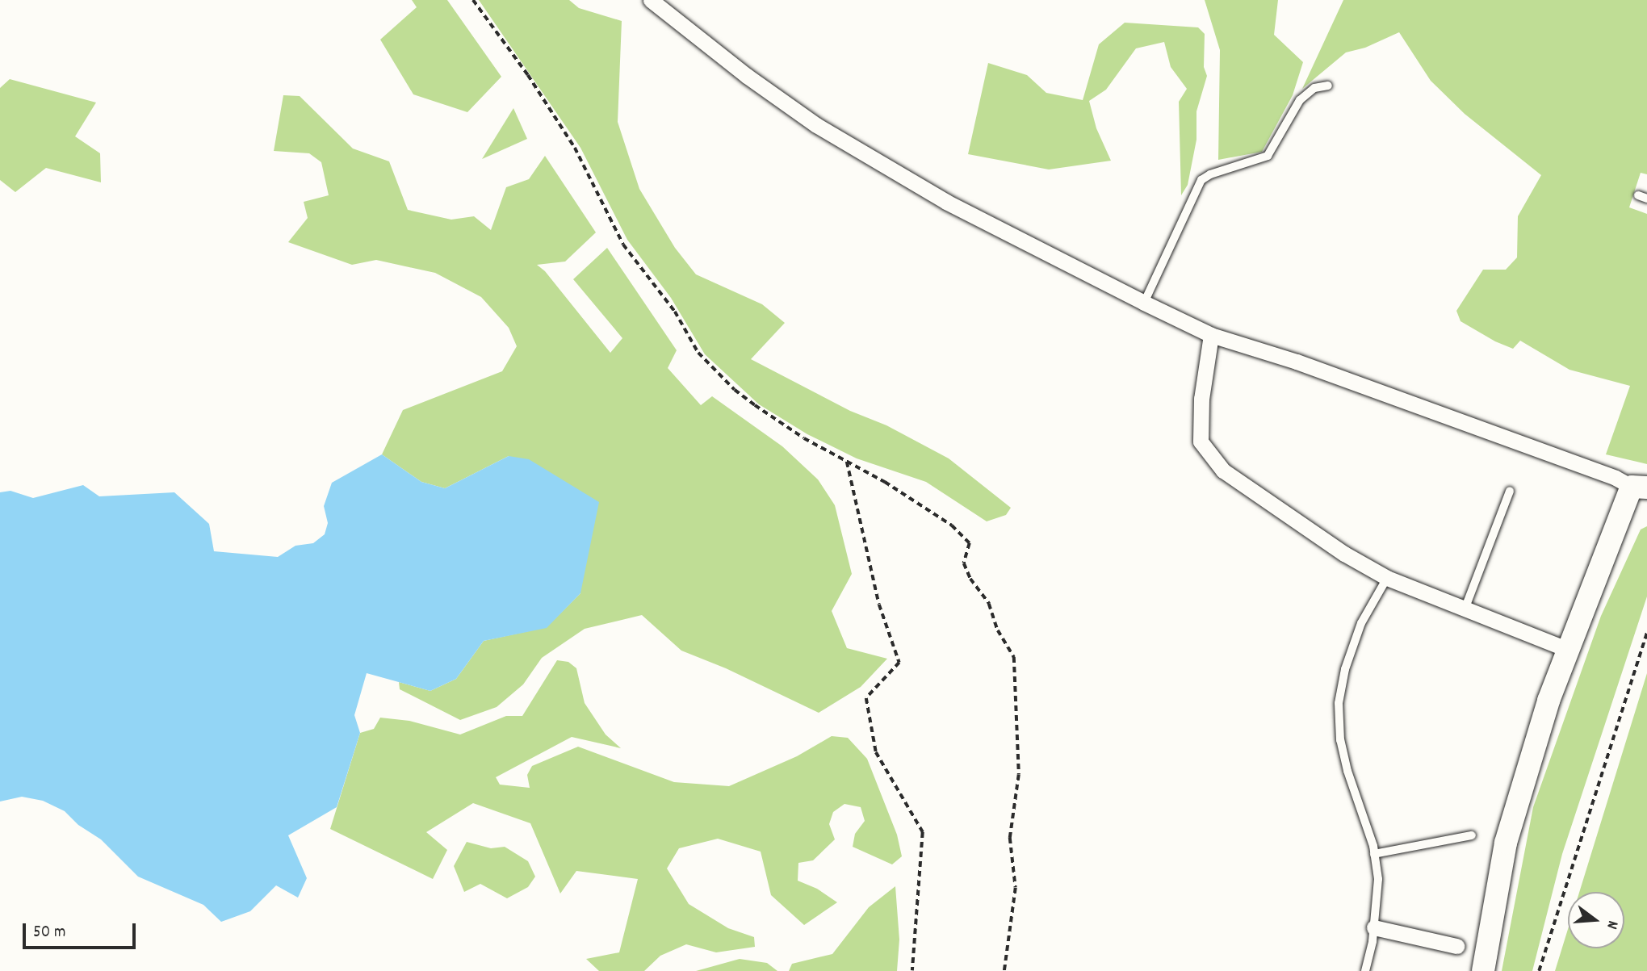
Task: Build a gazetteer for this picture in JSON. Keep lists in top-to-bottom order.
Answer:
{
  "scale_bar": "50 m",
  "north": "right"
}
